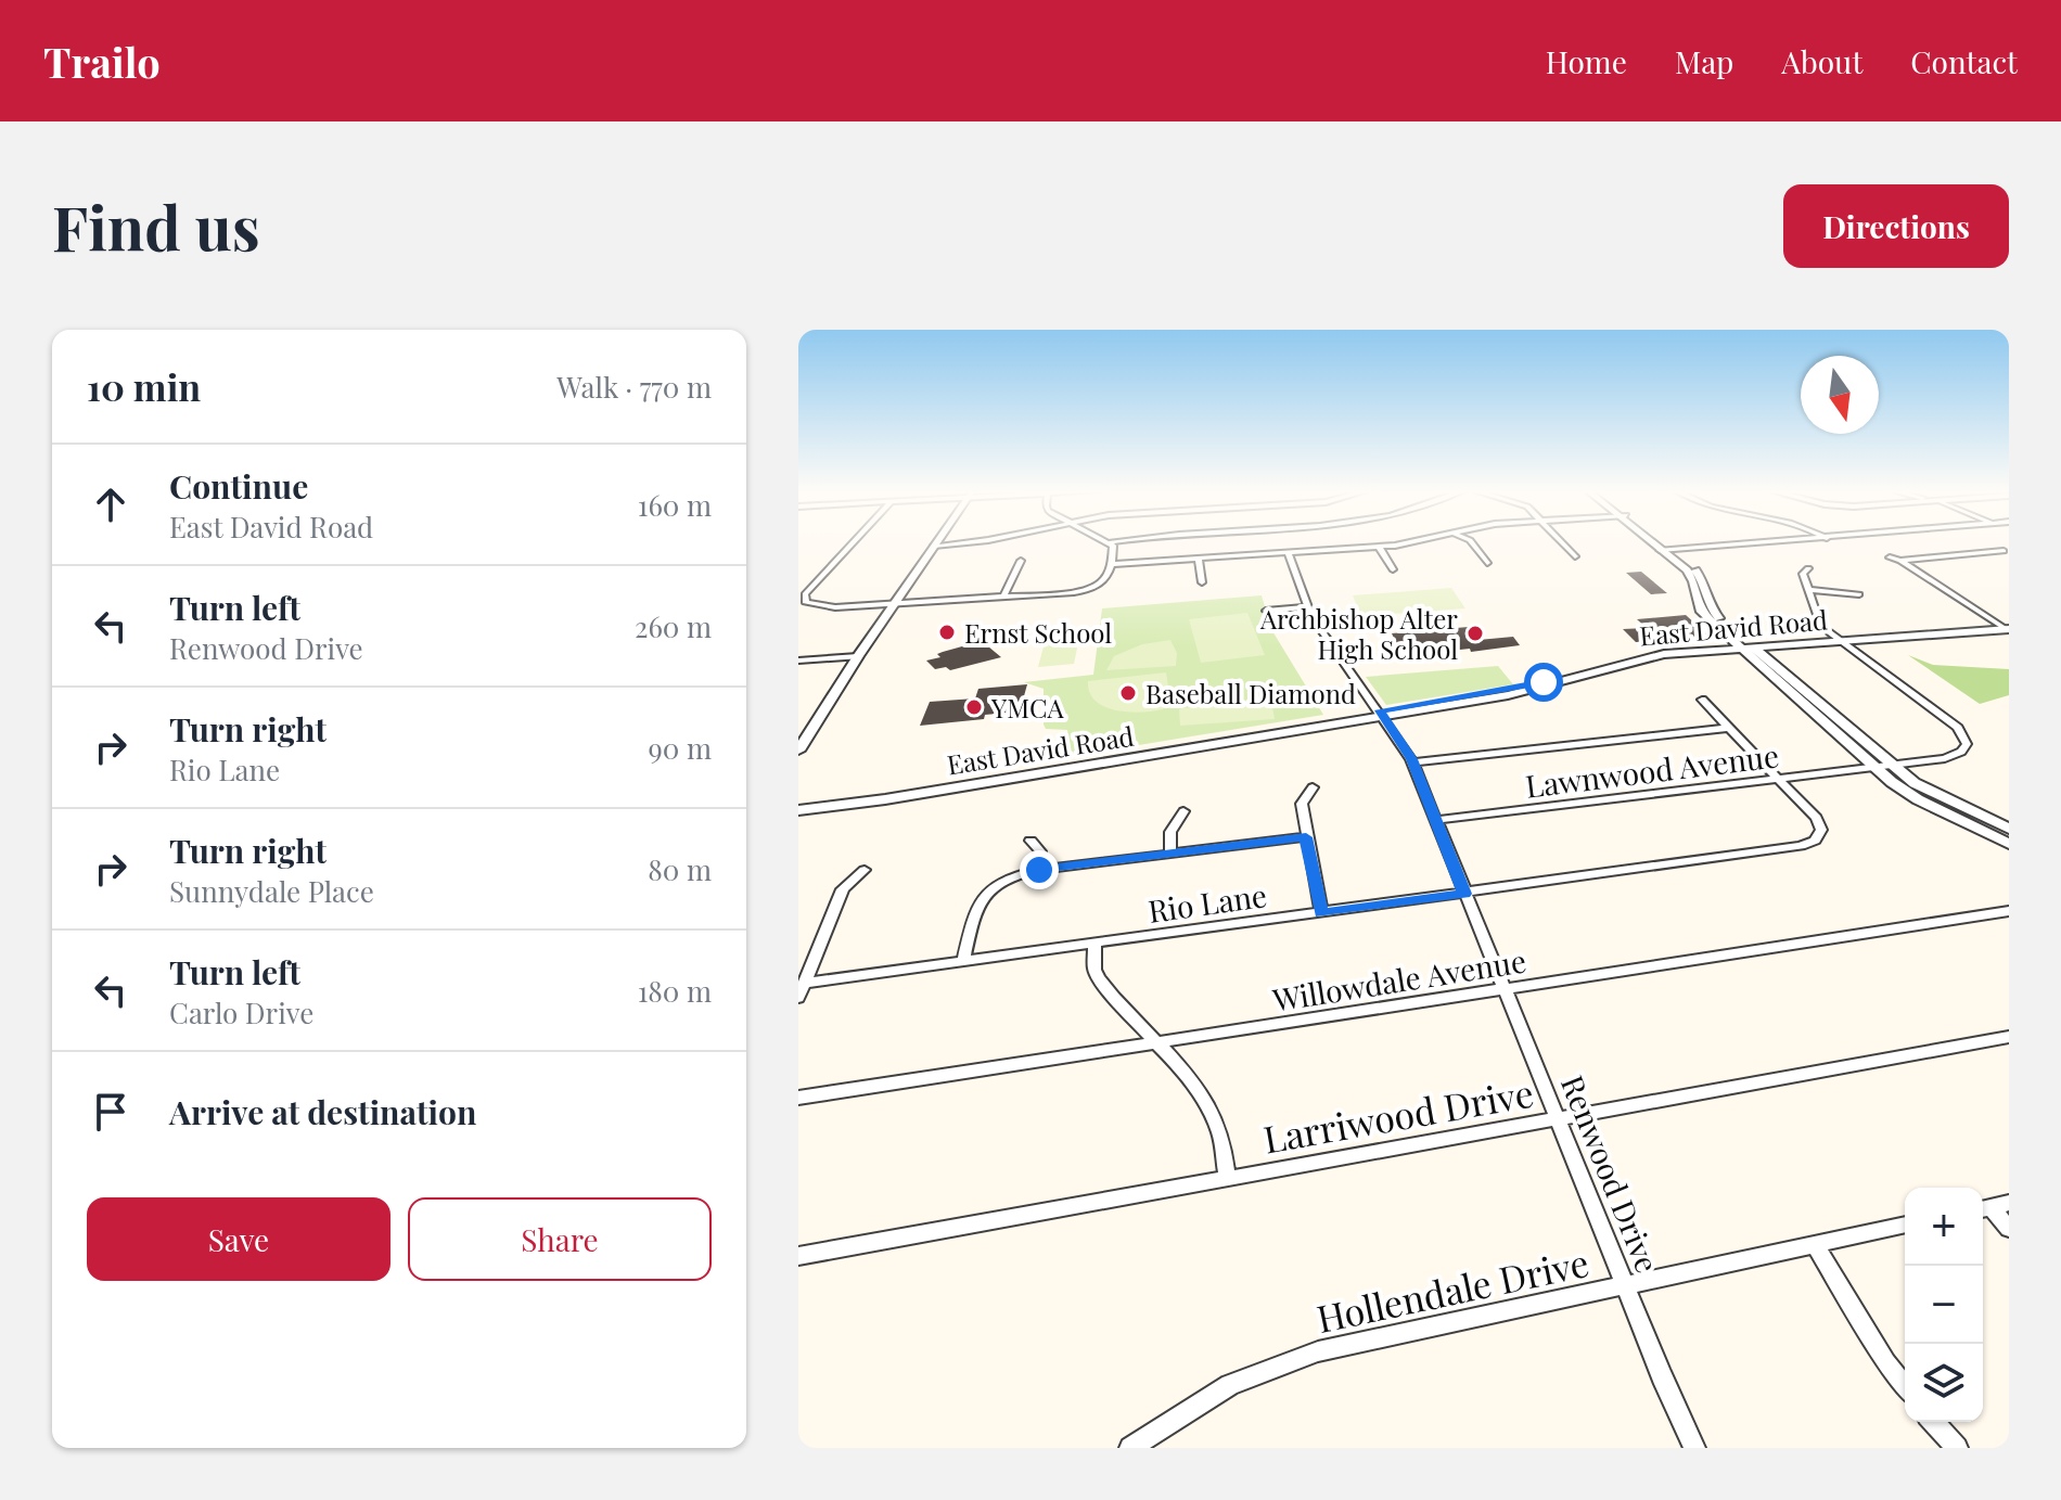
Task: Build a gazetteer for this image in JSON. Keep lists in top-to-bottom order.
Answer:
{
  "streets": {
    "street": [
      "East David Road",
      "Lawnwood Avenue",
      "Rio Lane",
      "Willowdale Avenue",
      "Larriwood Drive",
      "Renwood Drive",
      "Hollendale Drive"
    ]
  },
  "crossings": [
    ["East David Road", "Lawnwood Avenue"],
    ["East David Road", "Renwood Drive"],
    ["Lawnwood Avenue", "Rio Lane"],
    ["Lawnwood Avenue", "Renwood Drive"],
    ["Rio Lane", "Renwood Drive"],
    ["Willowdale Avenue", "Renwood Drive"],
    ["Larriwood Drive", "Renwood Drive"],
    ["Renwood Drive", "Hollendale Drive"]
  ],
  "places": [
    "Ernst School",
    "Archbishop Alter High School",
    "Baseball Diamond",
    "YMCA"
  ],
  "north": "bottom",
  "page": {
    "header": "Trailo",
    "nav": [
      "Home",
      "Map",
      "About",
      "Contact"
    ],
    "buttons": [
      "Directions",
      ["Save", "Share"]
    ],
    "title": "Find us",
    "heading": ["10 min", "Walk · 770 m"],
    "list": [
      ["Continue", "East David Road", "160 m"],
      ["Turn left", "Renwood Drive", "260 m"],
      ["Turn right", "Rio Lane", "90 m"],
      ["Turn right", "Sunnydale Place", "80 m"],
      ["Turn left", "Carlo Drive", "180 m"],
      "Arrive at destination"
    ],
    "map_buttons": ["+", "−"]
  }
}
